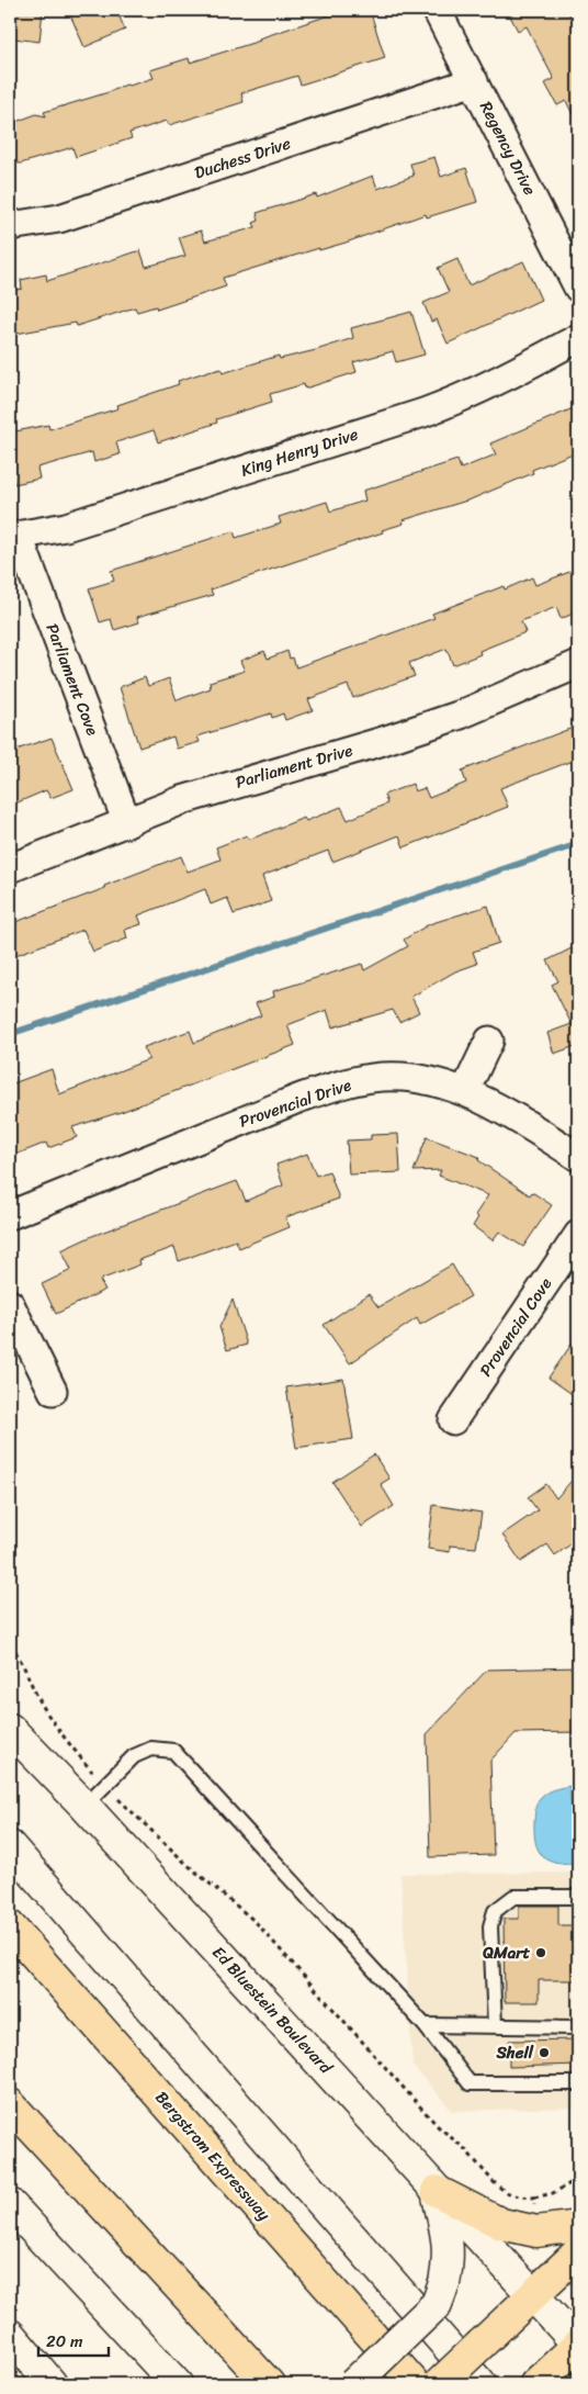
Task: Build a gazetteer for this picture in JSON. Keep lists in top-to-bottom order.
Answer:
{
  "streets": {
    "main road": ["Ed Bluestein Boulevard", "Bergstrom Expressway"],
    "street": [
      "Regency Drive",
      "Duchess Drive",
      "King Henry Drive",
      "Parliament Cove",
      "Parliament Drive",
      "Provencial Drive",
      "Provencial Cove"
    ]
  },
  "crossings": [
    ["Regency Drive", "Duchess Drive"],
    ["King Henry Drive", "Parliament Cove"],
    ["Parliament Cove", "Parliament Drive"]
  ],
  "places": ["QMart", "Shell"],
  "scale_bar": "20 m"
}
